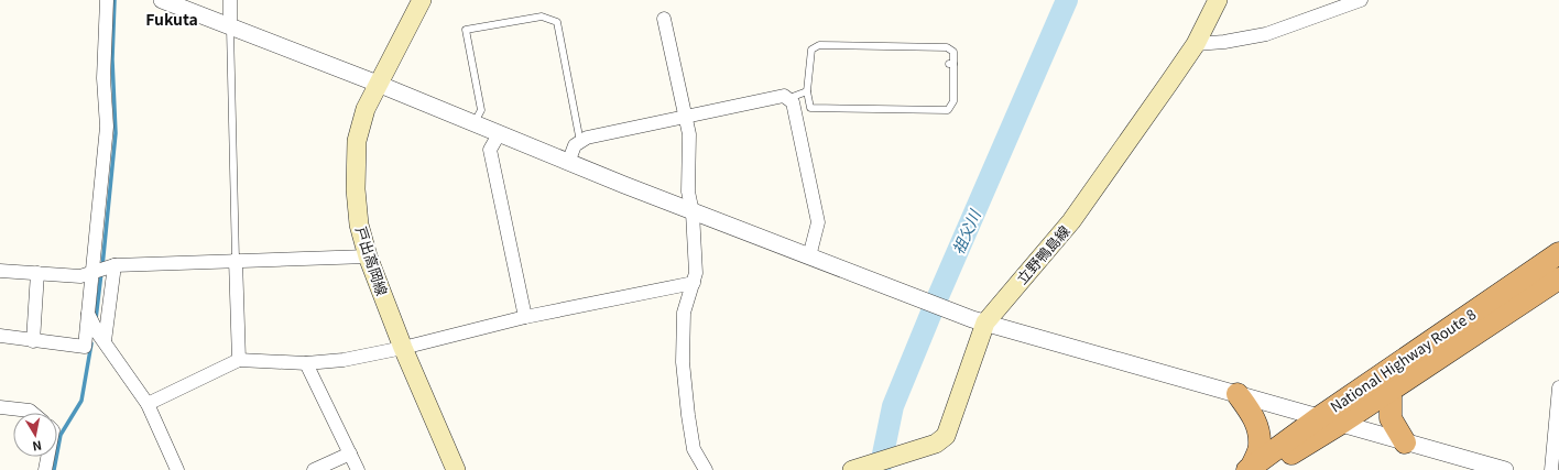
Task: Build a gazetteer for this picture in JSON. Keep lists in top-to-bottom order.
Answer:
{
  "streets": {
    "highway": ["National Highway Route 8"],
    "main road": ["立野鴨島線", "戸出高岡線"]
  },
  "districts": ["Fukuta"],
  "water": ["祖父川"],
  "north": "bottom"
}
